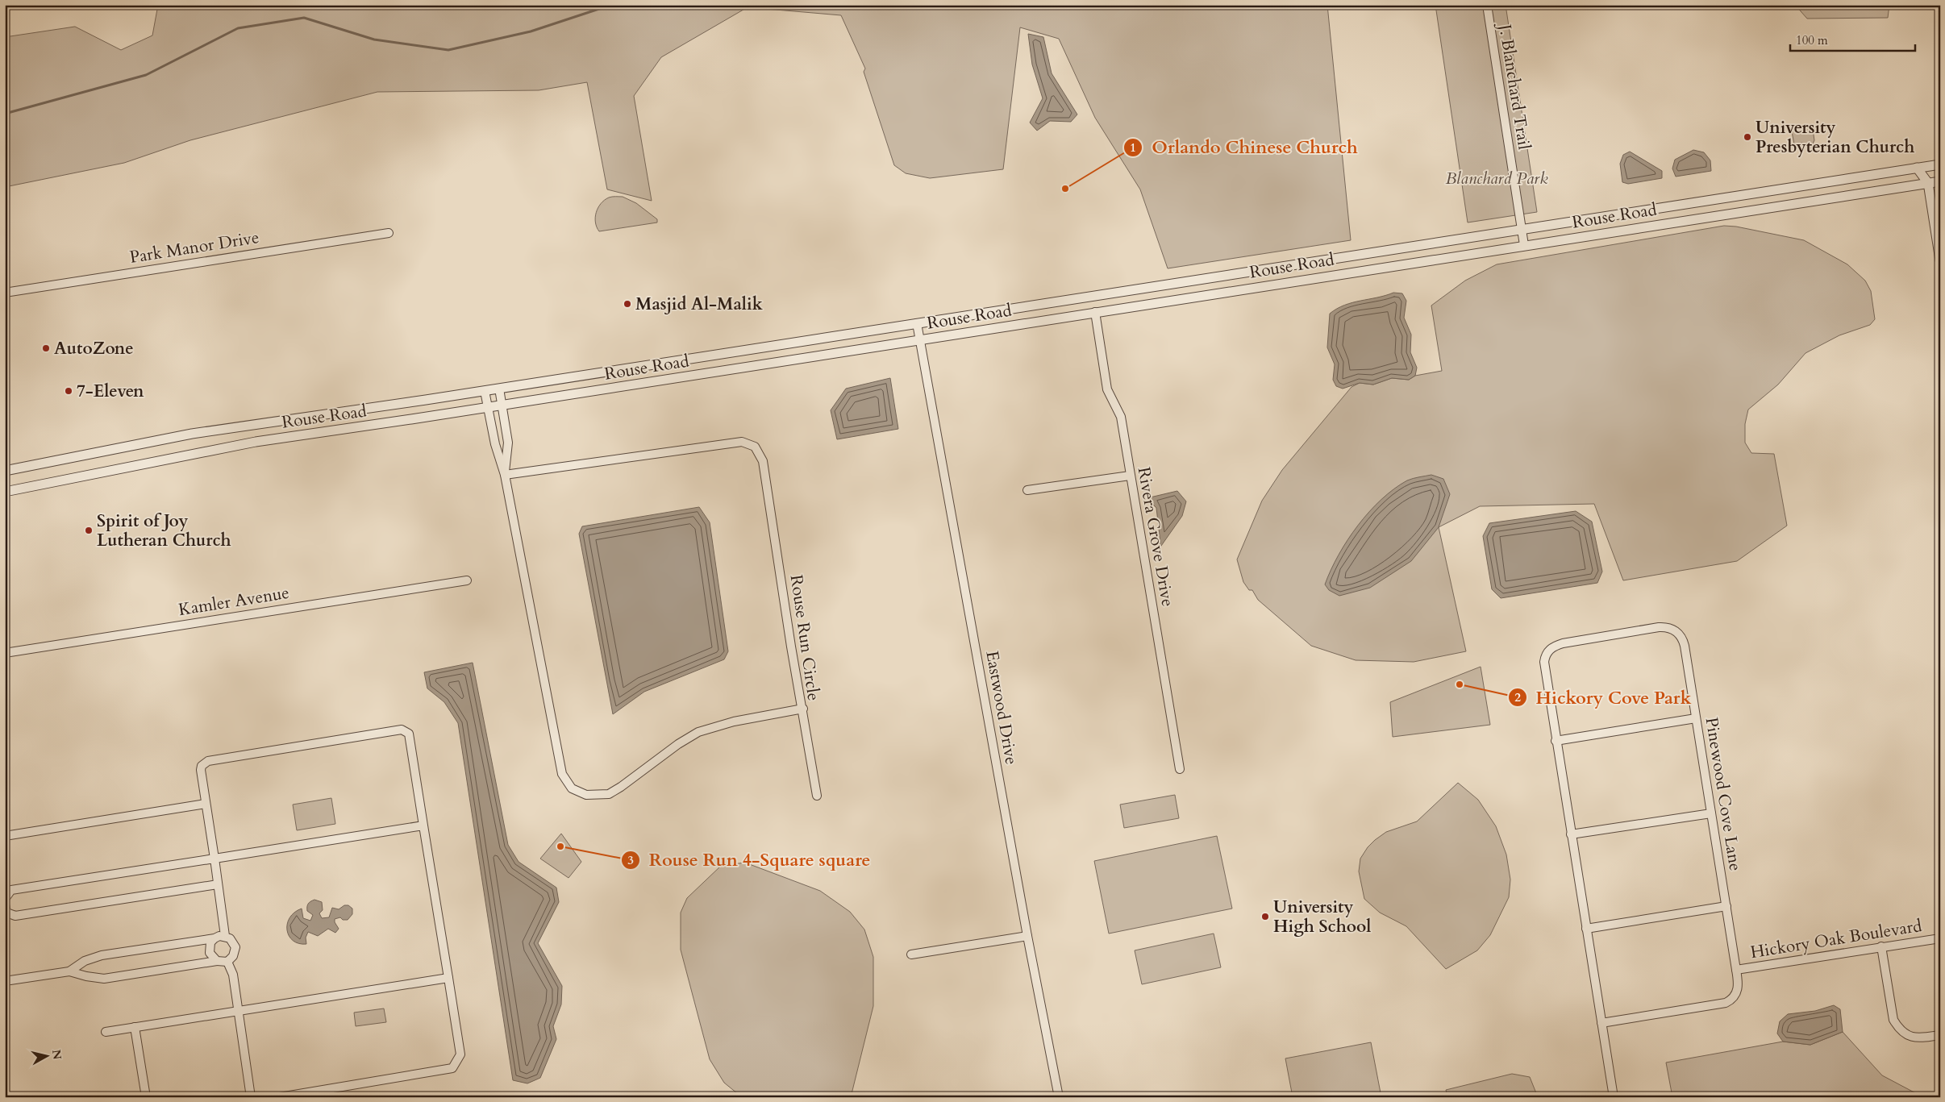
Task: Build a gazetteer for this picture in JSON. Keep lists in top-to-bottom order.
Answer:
{
  "streets": {
    "street": [
      "J. Blanchard Trail",
      "Rouse Road",
      "Park Manor Drive",
      "Rivera Grove Drive",
      "Kamler Avenue",
      "Rouse Run Circle",
      "Eastwood Drive",
      "Pinewood Cove Lane",
      "Hickory Oak Boulevard"
    ]
  },
  "crossings": [
    ["J. Blanchard Trail", "Rouse Road"],
    ["Rouse Road", "Rivera Grove Drive"],
    ["Rouse Road", "Rouse Run Circle"],
    ["Rouse Road", "Eastwood Drive"],
    ["Pinewood Cove Lane", "Hickory Oak Boulevard"]
  ],
  "parks": ["Blanchard Park"],
  "places": [
    "University Presbyterian Church",
    "Orlando Chinese Church",
    "Masjid Al-Malik",
    "AutoZone",
    "7-Eleven",
    "Spirit of Joy Lutheran Church",
    "Hickory Cove Park",
    "Rouse Run 4-Square square",
    "University High School"
  ],
  "scale_bar": "100 m",
  "north": "right"
}
